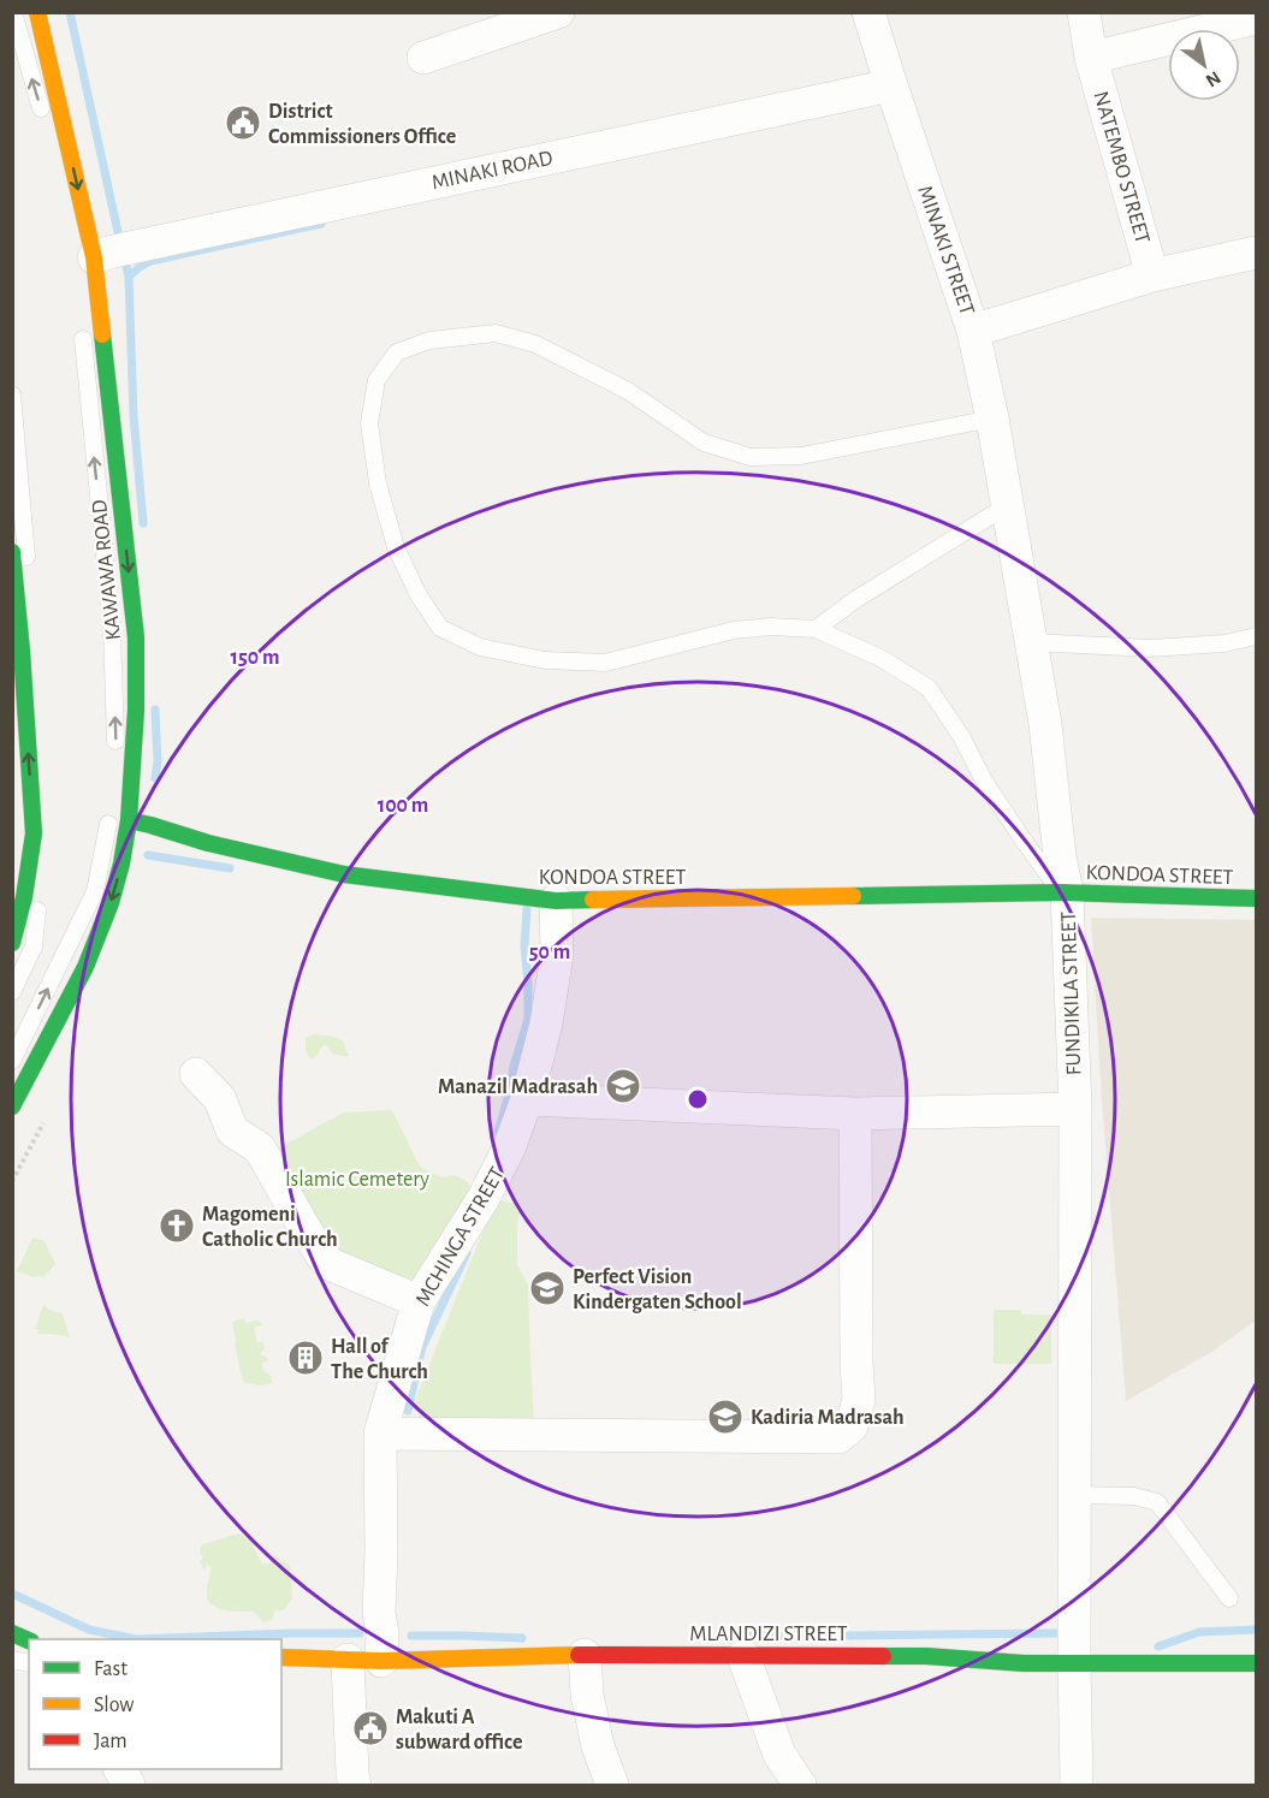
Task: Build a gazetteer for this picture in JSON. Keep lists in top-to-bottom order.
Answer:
{
  "streets": {
    "street": [
      "NATEMBO STREET",
      "MINAKI ROAD",
      "MINAKI STREET",
      "KAWAWA ROAD",
      "KONDOA STREET",
      "FUNDIKILA STREET",
      "MCHINGA STREET",
      "MLANDIZI STREET"
    ]
  },
  "crossings": [
    ["NATEMBO STREET", "MINAKI STREET"],
    ["MINAKI ROAD", "MINAKI STREET"],
    ["MINAKI ROAD", "KAWAWA ROAD"],
    ["MINAKI STREET", "FUNDIKILA STREET"],
    ["KAWAWA ROAD", "KONDOA STREET"],
    ["KONDOA STREET", "FUNDIKILA STREET"],
    ["KONDOA STREET", "MCHINGA STREET"],
    ["FUNDIKILA STREET", "MLANDIZI STREET"],
    ["MCHINGA STREET", "MLANDIZI STREET"]
  ],
  "parks": ["Islamic Cemetery"],
  "places": {
    "public building": ["District Commissioners Office", "Makuti A subward office"],
    "school or university": ["Manazil Madrasah", "Perfect Vision Kindergaten School", "Kadiria Madrasah"],
    "church": ["Magomeni Catholic Church"],
    "building": ["Hall of The Church"]
  },
  "legend": ["Fast", "Slow", "Jam"],
  "north": "bottom right",
  "rings": ["150 m", "100 m", "50 m"]
}
